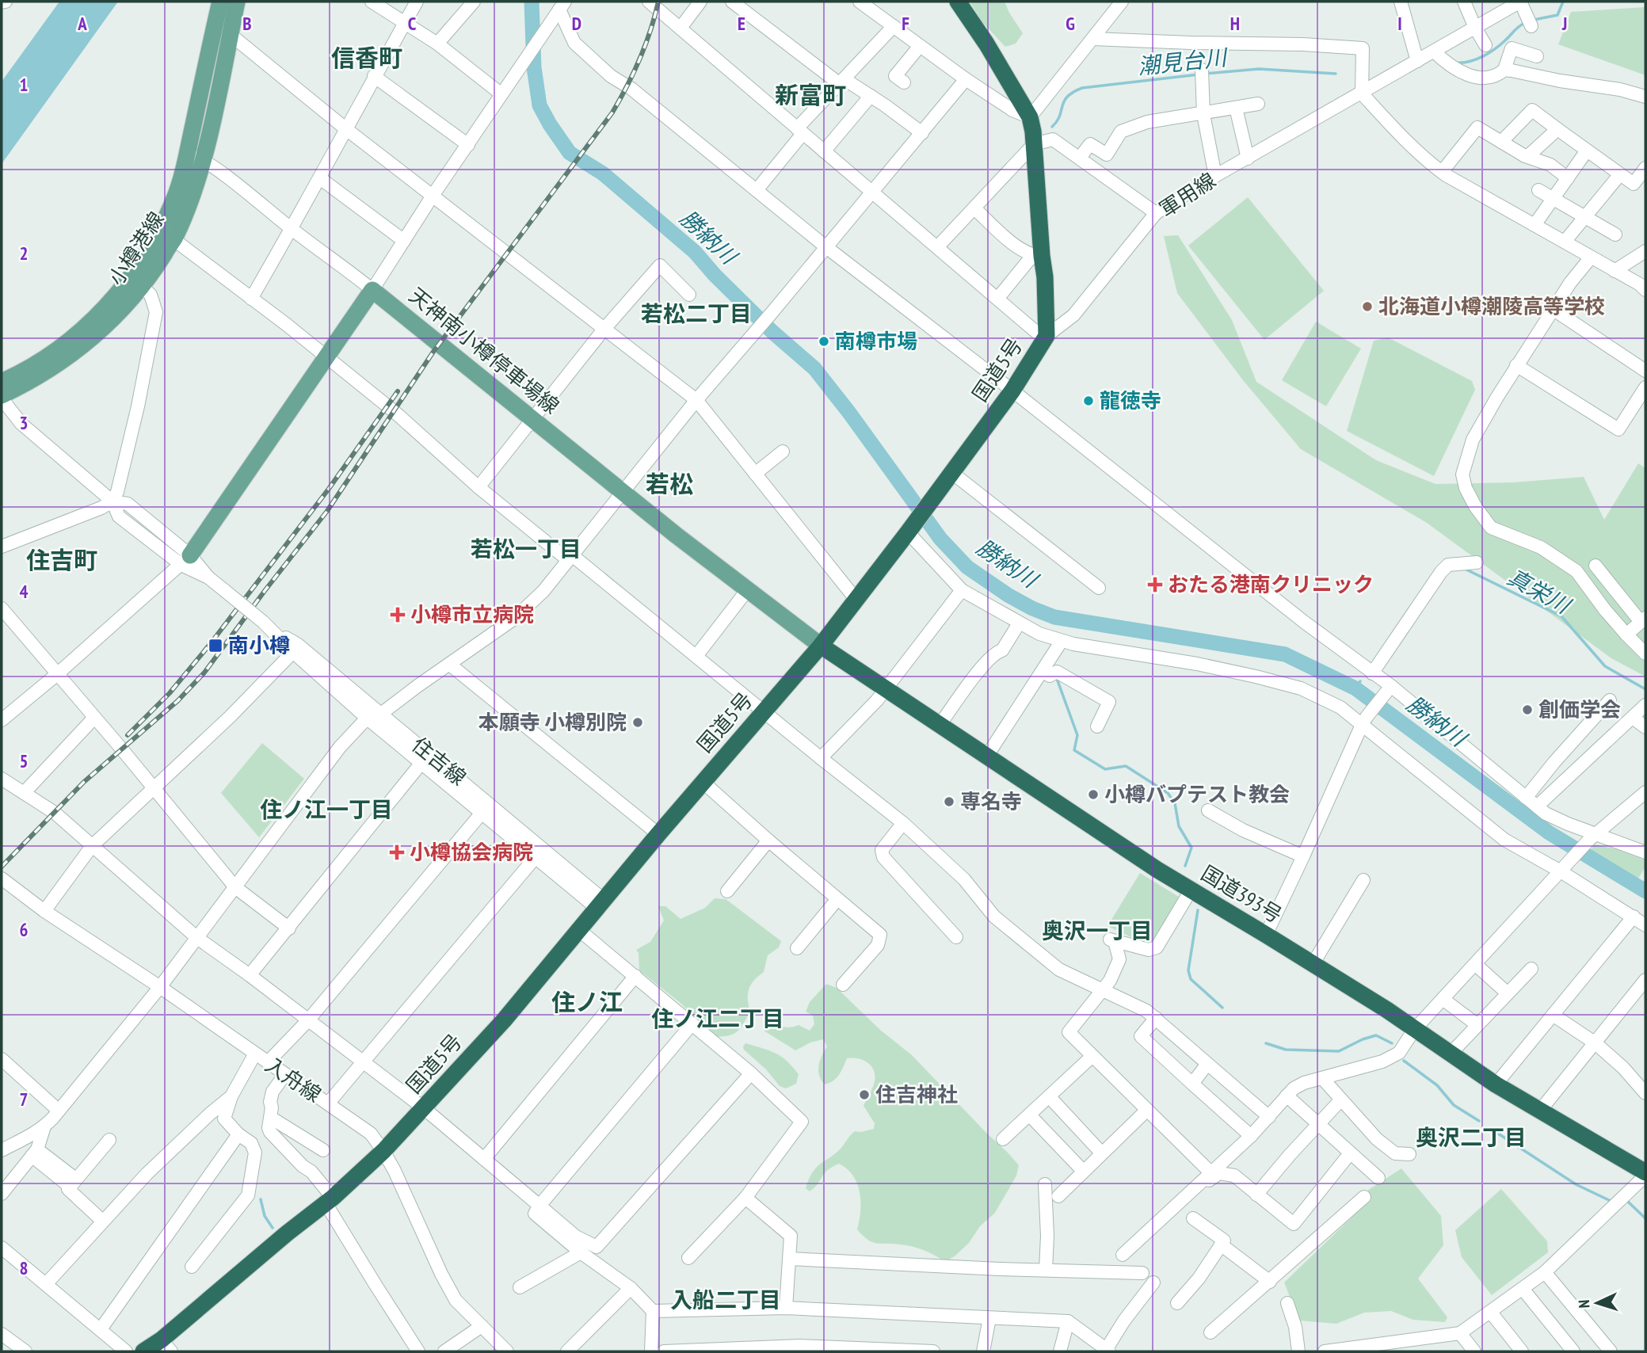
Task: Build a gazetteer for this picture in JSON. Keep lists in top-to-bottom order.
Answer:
{
  "streets": {
    "highway": ["国道5号", "国道393号"],
    "main road": ["小樽港線", "天神南小樽停車場線"],
    "street": ["軍用線", "住吉線", "入舟線"]
  },
  "crossings": [
    ["軍用線", "国道5号"],
    ["小樽港線", "住吉線"],
    ["天神南小樽停車場線", "国道5号"],
    ["天神南小樽停車場線", "国道393号"],
    ["国道5号", "住吉線"],
    ["国道5号", "国道393号"],
    ["国道5号", "入舟線"]
  ],
  "districts": [
    "信香町",
    "新富町",
    "若松二丁目",
    "若松",
    "若松一丁目",
    "住吉町",
    "住ノ江一丁目",
    "奥沢一丁目",
    "住ノ江",
    "住ノ江二丁目",
    "奥沢二丁目",
    "入船二丁目"
  ],
  "water": ["潮見台川", "勝納川", "真栄川"],
  "places": {
    "other": [
      "北海道小樽潮陵高等学校",
      "南樽市場",
      "龍徳寺",
      "創価学会",
      "本願寺 小樽別院",
      "小樽バプテスト教会",
      "専名寺",
      "住吉神社"
    ],
    "health": ["おたる港南クリニック", "小樽市立病院", "小樽協会病院"],
    "transit": ["南小樽"]
  },
  "north": "left",
  "grid": {
    "columns": [
      "A",
      "B",
      "C",
      "D",
      "E",
      "F",
      "G",
      "H",
      "I",
      "J"
    ],
    "rows": [
      "1",
      "2",
      "3",
      "4",
      "5",
      "6",
      "7",
      "8"
    ]
  }
}
